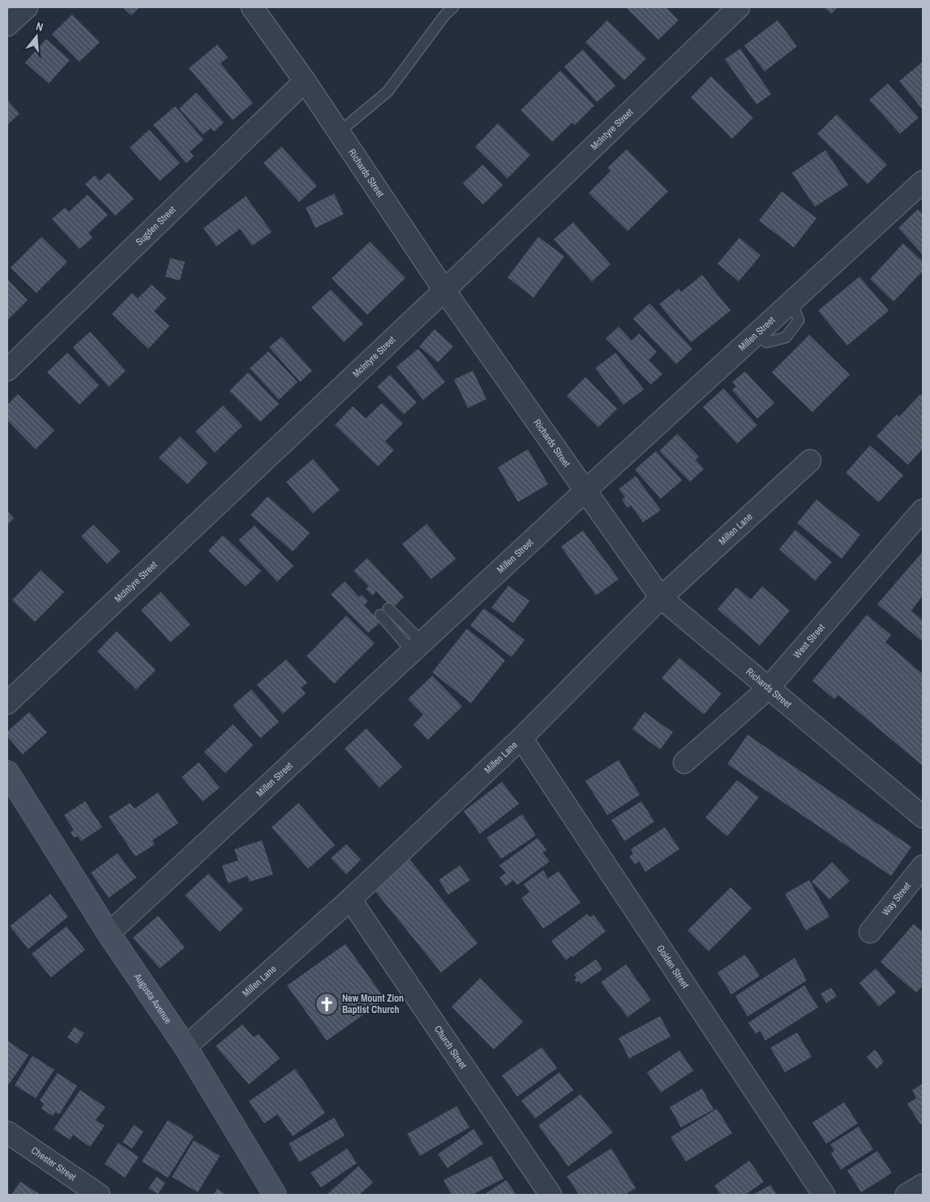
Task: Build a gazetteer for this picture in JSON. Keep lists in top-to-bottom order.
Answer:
{
  "streets": {
    "main road": ["Augusta Avenue"],
    "street": [
      "McIntyre Street",
      "Richards Street",
      "Sugden Street",
      "Millen Street",
      "Millen Lane",
      "West Street",
      "Way Street",
      "Golden Street",
      "Church Street",
      "Chester Street"
    ]
  },
  "crossings": [
    ["McIntyre Street", "Richards Street"],
    ["Richards Street", "Sugden Street"],
    ["Richards Street", "Millen Street"],
    ["Richards Street", "Millen Lane"],
    ["Richards Street", "West Street"],
    ["Millen Street", "Augusta Avenue"],
    ["Millen Lane", "Golden Street"],
    ["Millen Lane", "Augusta Avenue"],
    ["Millen Lane", "Church Street"]
  ],
  "places": {
    "church": ["New Mount Zion Baptist Church"]
  },
  "north": "top"
}
